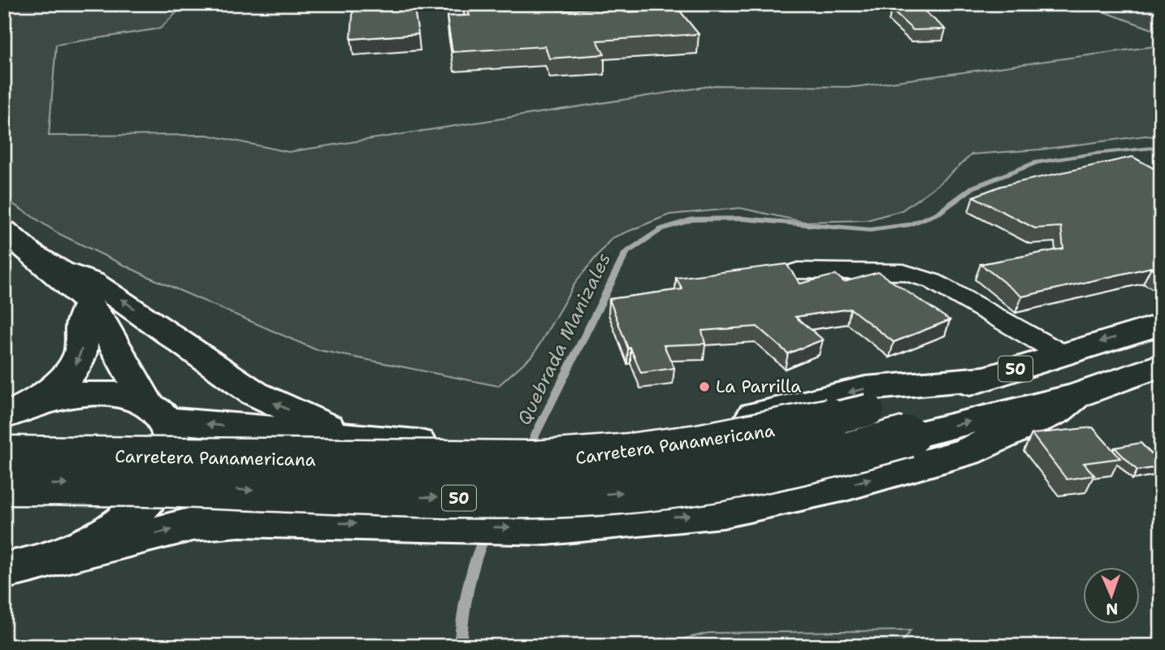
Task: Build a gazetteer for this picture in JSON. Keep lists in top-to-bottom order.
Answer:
{
  "streets": {
    "main road": ["50", "Carretera Panamericana"]
  },
  "water": ["Quebrada Manizales"],
  "places": ["La Parrilla"],
  "north": "bottom"
}
